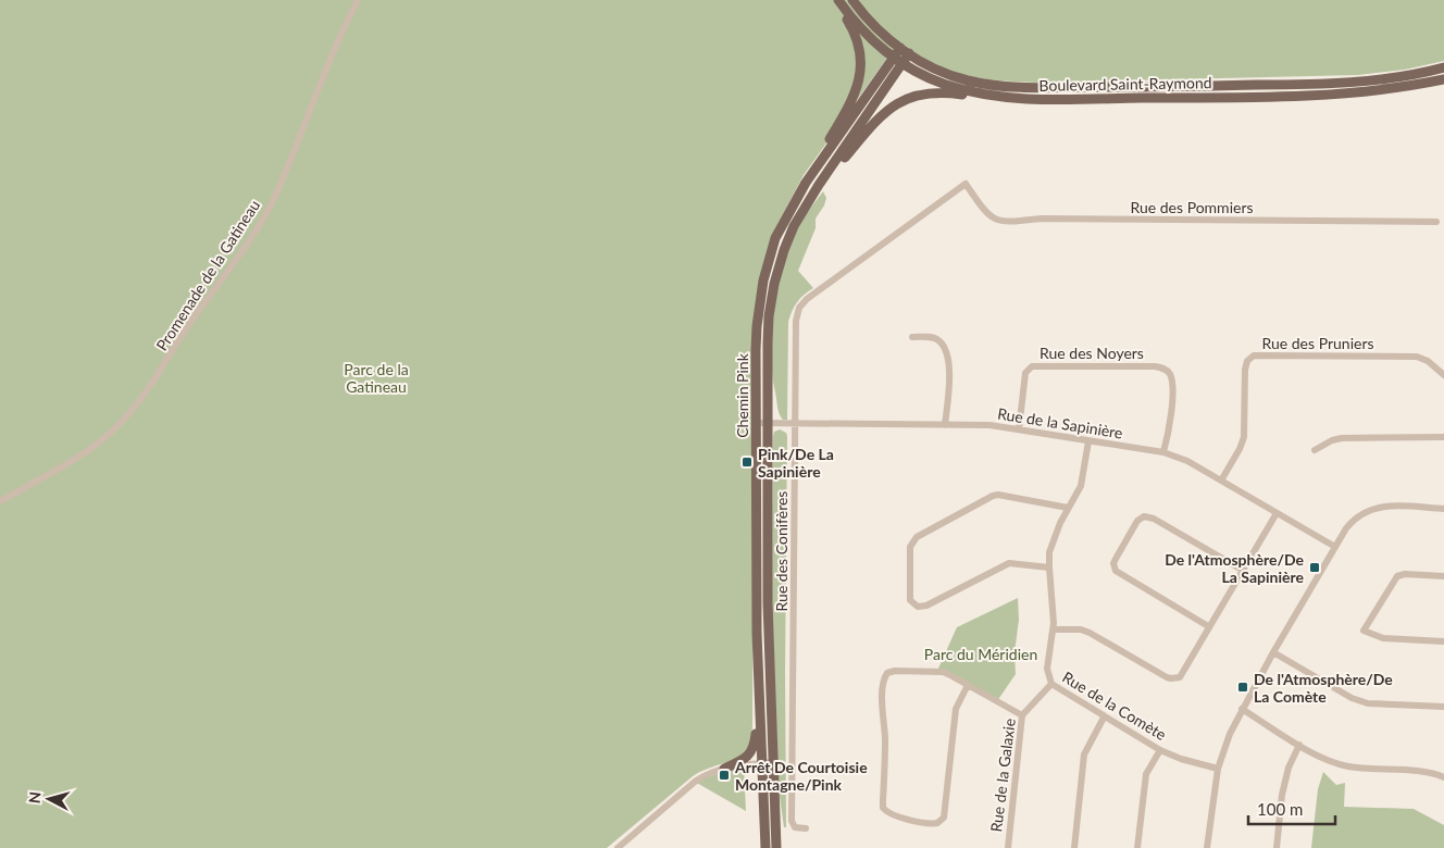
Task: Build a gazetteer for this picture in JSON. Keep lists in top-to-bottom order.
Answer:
{
  "streets": {
    "main road": ["Boulevard Saint-Raymond", "Chemin Pink"],
    "street": [
      "Rue des Pommiers",
      "Promenade de la Gatineau",
      "Rue des Pruniers",
      "Rue des Noyers",
      "Rue de la Sapinière",
      "Rue des Conifères",
      "Rue de la Comète",
      "Rue de la Galaxie"
    ]
  },
  "crossings": [
    ["Boulevard Saint-Raymond", "Chemin Pink"],
    ["Rue des Pommiers", "Rue des Conifères"],
    ["Rue des Pruniers", "Rue de la Sapinière"],
    ["Rue des Noyers", "Rue de la Sapinière"],
    ["Chemin Pink", "Rue de la Sapinière"],
    ["Rue de la Sapinière", "Rue des Conifères"],
    ["Rue de la Sapinière", "Rue de la Comète"],
    ["Rue de la Comète", "Rue de la Galaxie"]
  ],
  "parks": ["Parc de la Gatineau", "Parc du Méridien"],
  "places": {
    "transit": [
      "Pink/De La Sapinière",
      "De l'Atmosphère/De La Sapinière",
      "De l'Atmosphère/De La Comète",
      "Arrêt De Courtoisie Montagne/Pink"
    ]
  },
  "scale_bar": "100 m",
  "north": "left"
}
